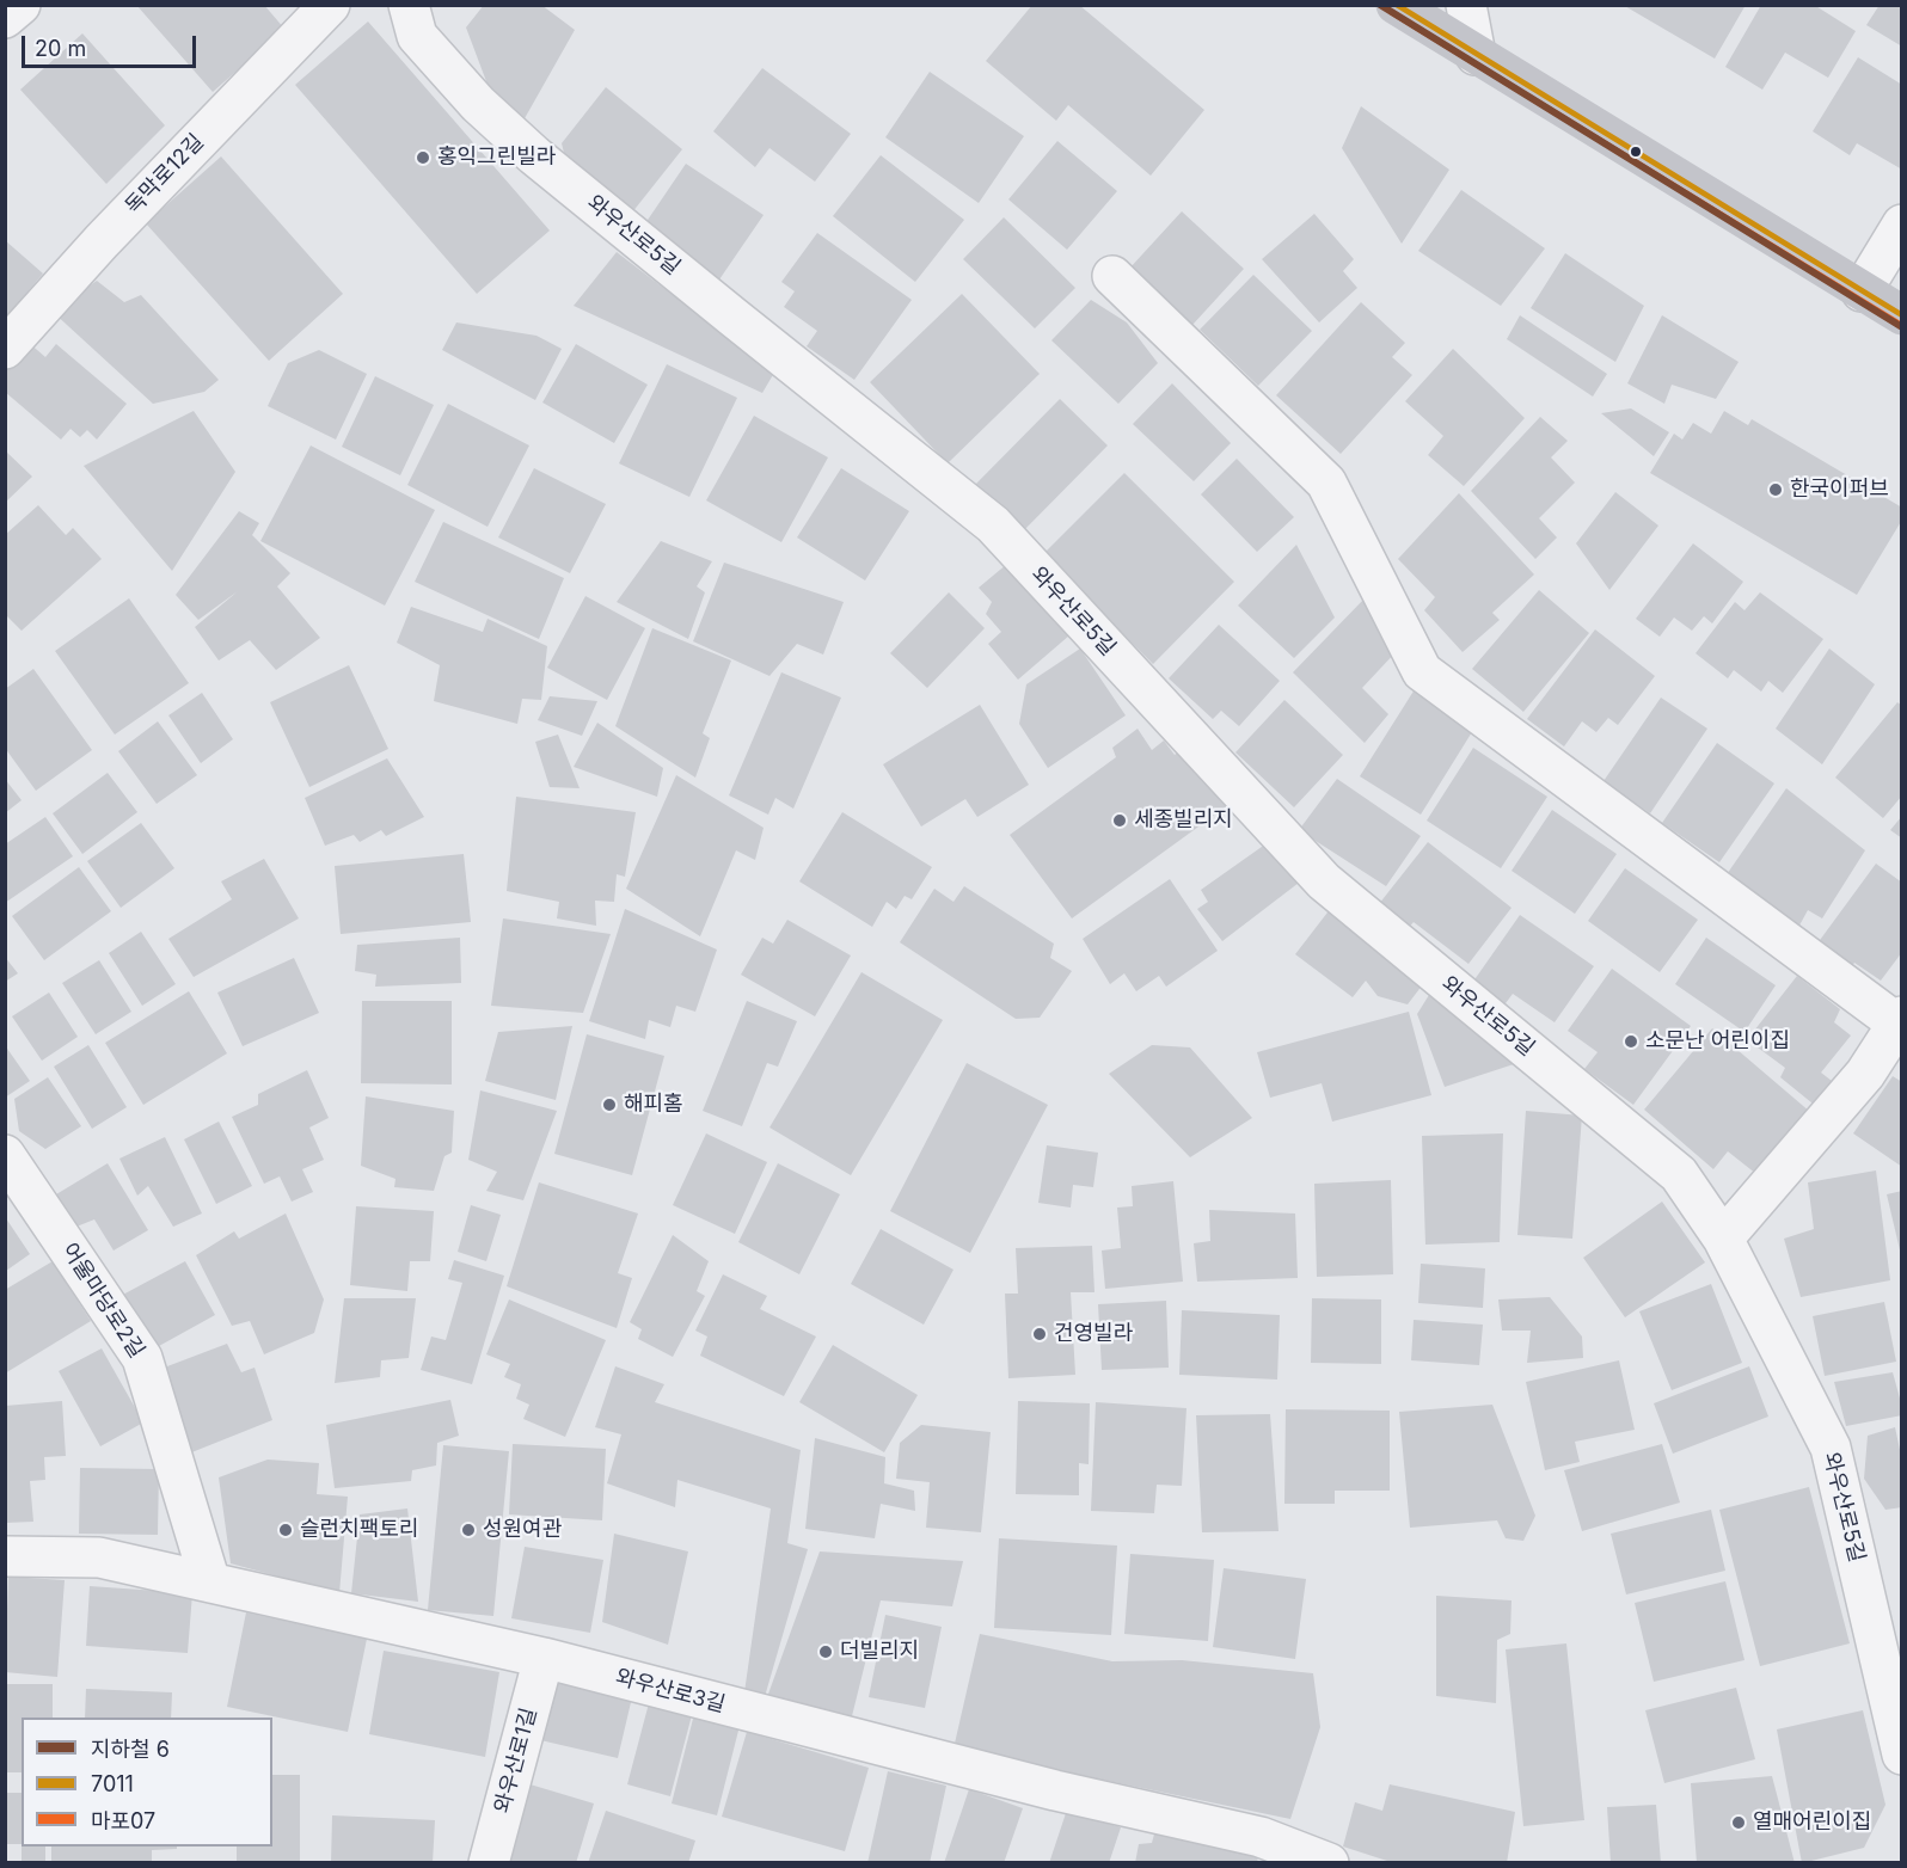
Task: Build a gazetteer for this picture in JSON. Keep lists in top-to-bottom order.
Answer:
{
  "streets": {
    "street": [
      "독막로12길",
      "와우산로5길",
      "어울마당로2길",
      "와우산로3길",
      "와우산로1길"
    ]
  },
  "crossings": [
    ["어울마당로2길", "와우산로3길"],
    ["와우산로3길", "와우산로1길"]
  ],
  "places": [
    "홍익그린빌라",
    "한국이퍼브",
    "세종빌리지",
    "소문난 어린이집",
    "해피홈",
    "건영빌라",
    "슬런치팩토리",
    "성원여관",
    "더빌리지",
    "열매어린이집"
  ],
  "lines": ["metro line 6", "transit line 7011", "transit line 마포07"],
  "legend": ["지하철 6", "7011", "마포07"],
  "scale_bar": "20 m"
}
